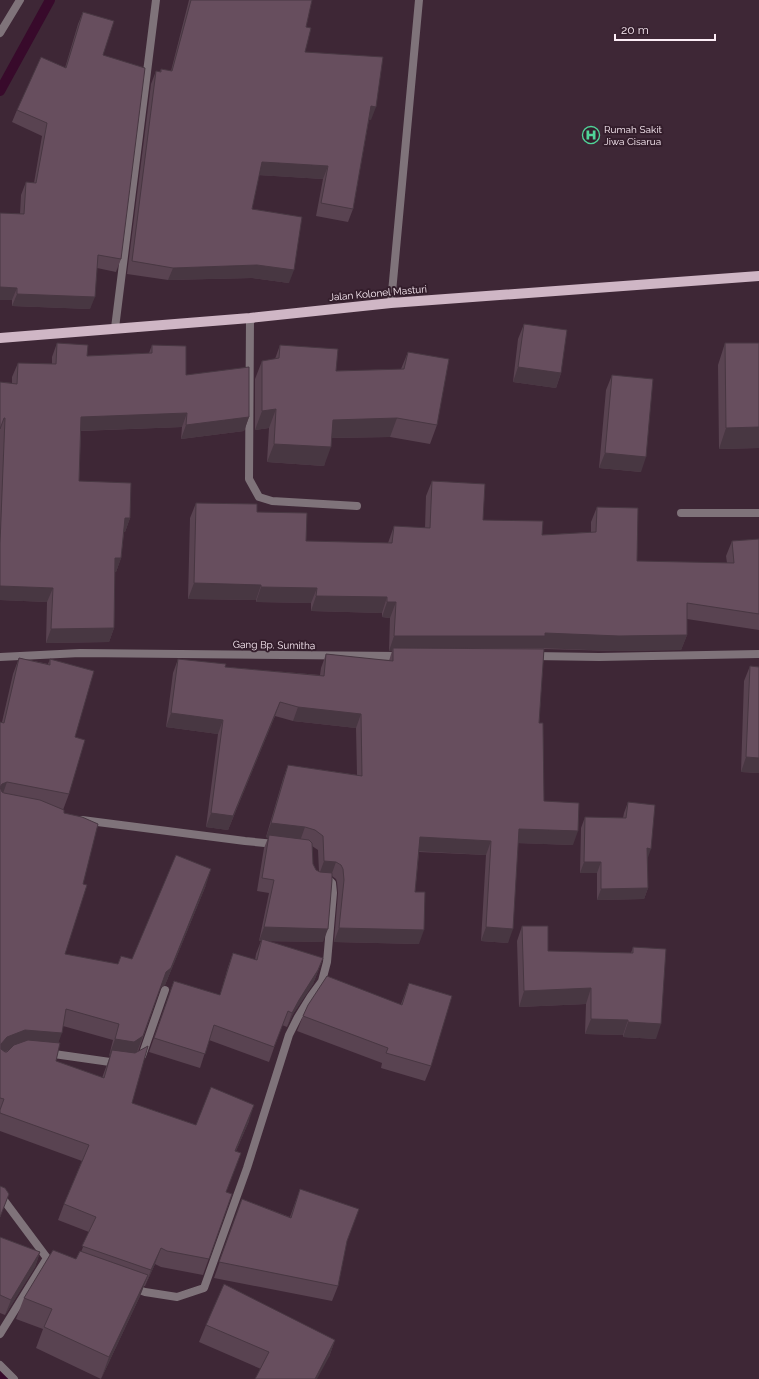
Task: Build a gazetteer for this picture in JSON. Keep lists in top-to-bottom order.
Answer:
{
  "streets": {
    "main road": ["Jalan Kolonel Masturi"],
    "street": ["Gang Bp. Sumitha"]
  },
  "places": {
    "hospital": ["Rumah Sakit Jiwa Cisarua"]
  },
  "scale_bar": "20 m"
}
